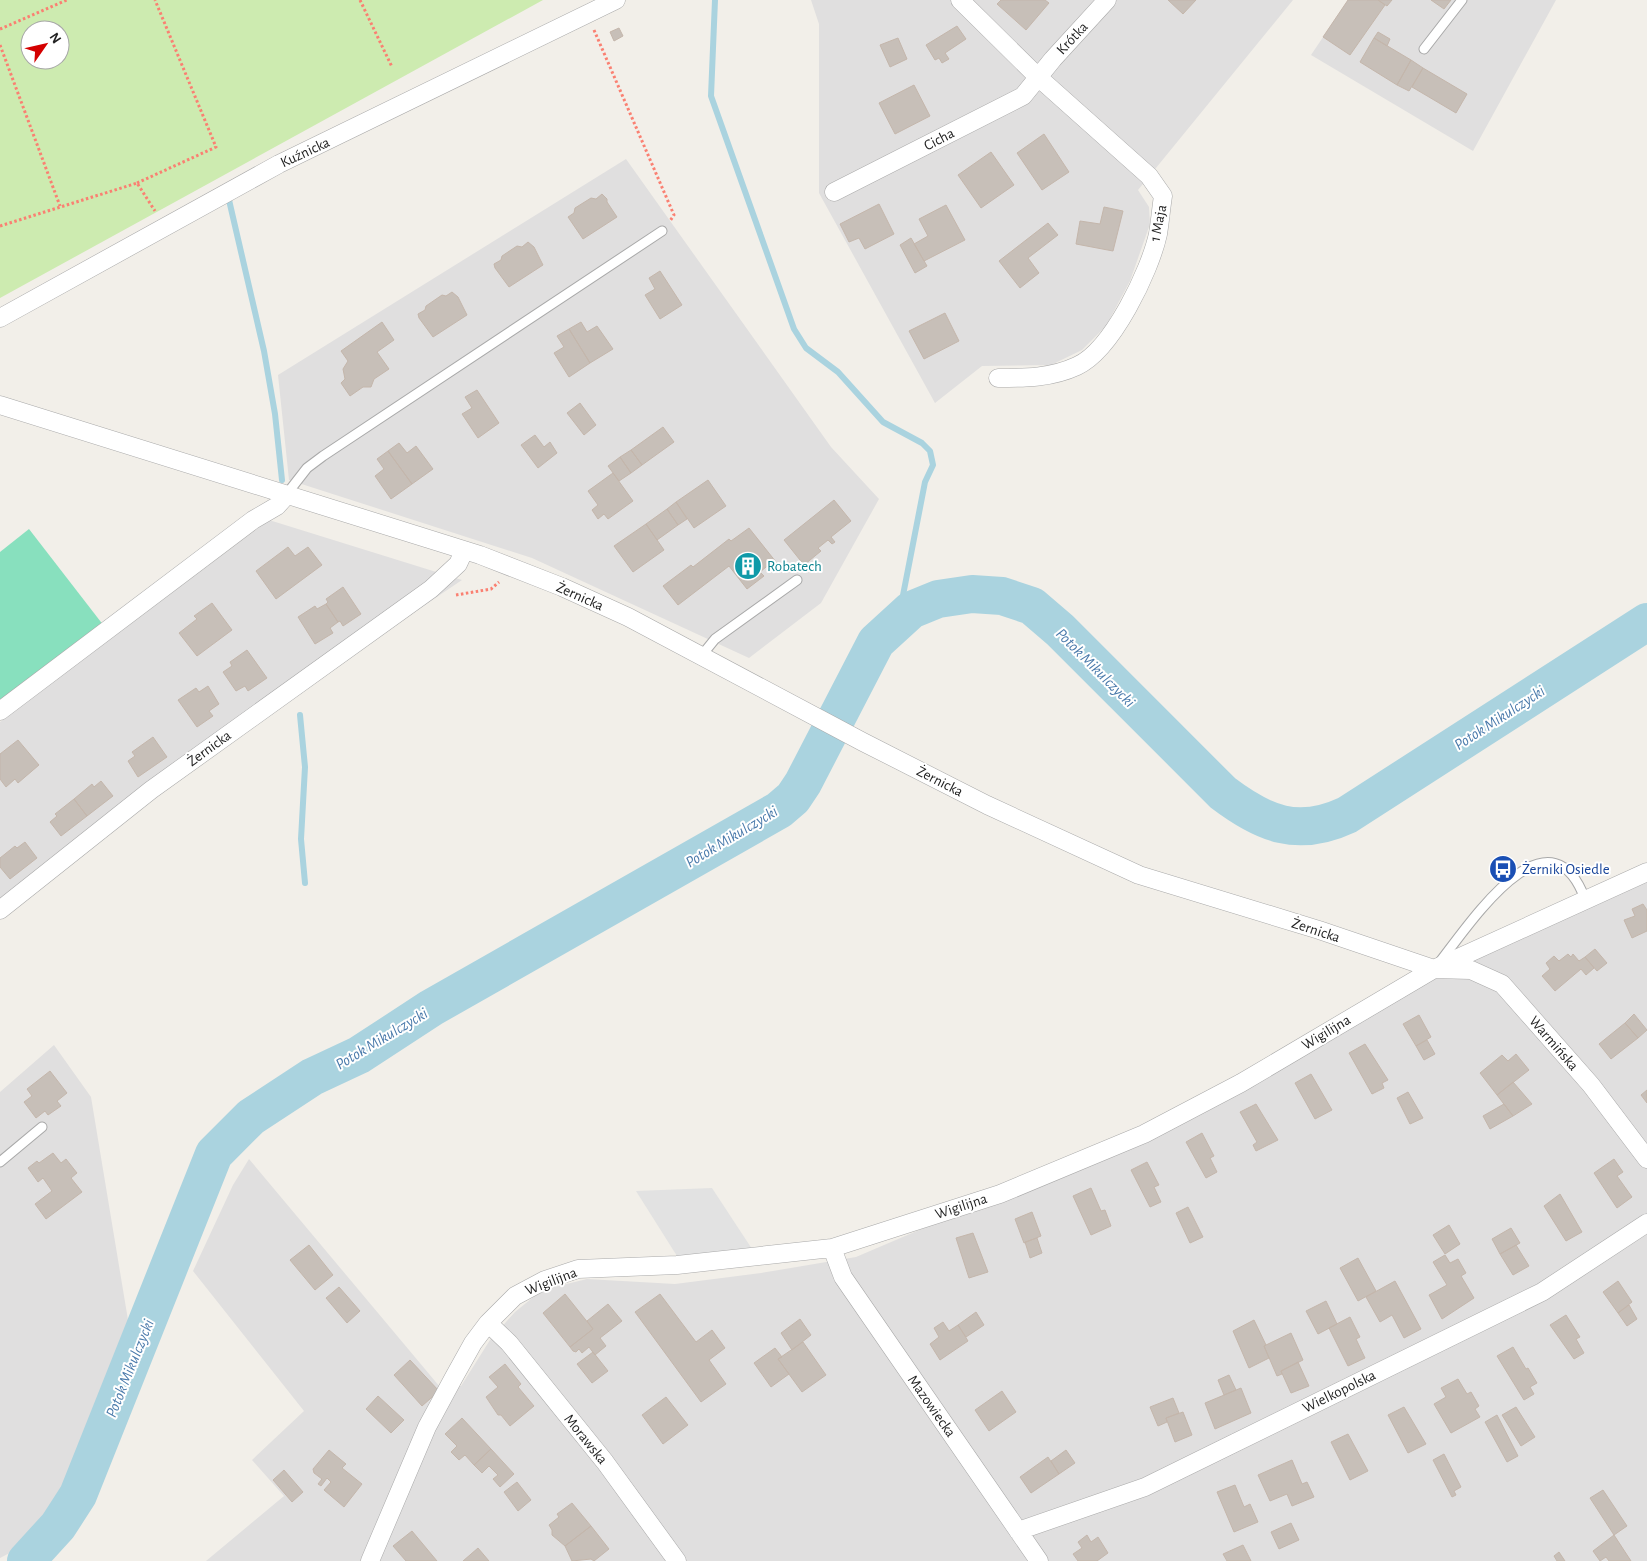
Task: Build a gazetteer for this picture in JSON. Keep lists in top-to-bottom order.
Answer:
{
  "streets": {
    "street": [
      "Krótka",
      "Cicha",
      "Kuźnicka",
      "1 Maja",
      "Żernicka",
      "Wigilijna",
      "Warmińska",
      "Wielkopolska",
      "Mazowiecka",
      "Morawska"
    ]
  },
  "crossings": [
    ["Krótka", "Cicha"],
    ["Krótka", "1 Maja"],
    ["Cicha", "1 Maja"],
    ["Żernicka", "Wigilijna"],
    ["Żernicka", "Warmińska"],
    ["Wigilijna", "Warmińska"],
    ["Wigilijna", "Mazowiecka"],
    ["Wigilijna", "Morawska"],
    ["Wielkopolska", "Mazowiecka"]
  ],
  "water": ["Potok Mikulczycki"],
  "places": {
    "building": ["Robatech"],
    "bus stop": ["Żerniki Osiedle"]
  },
  "north": "top right"
}
